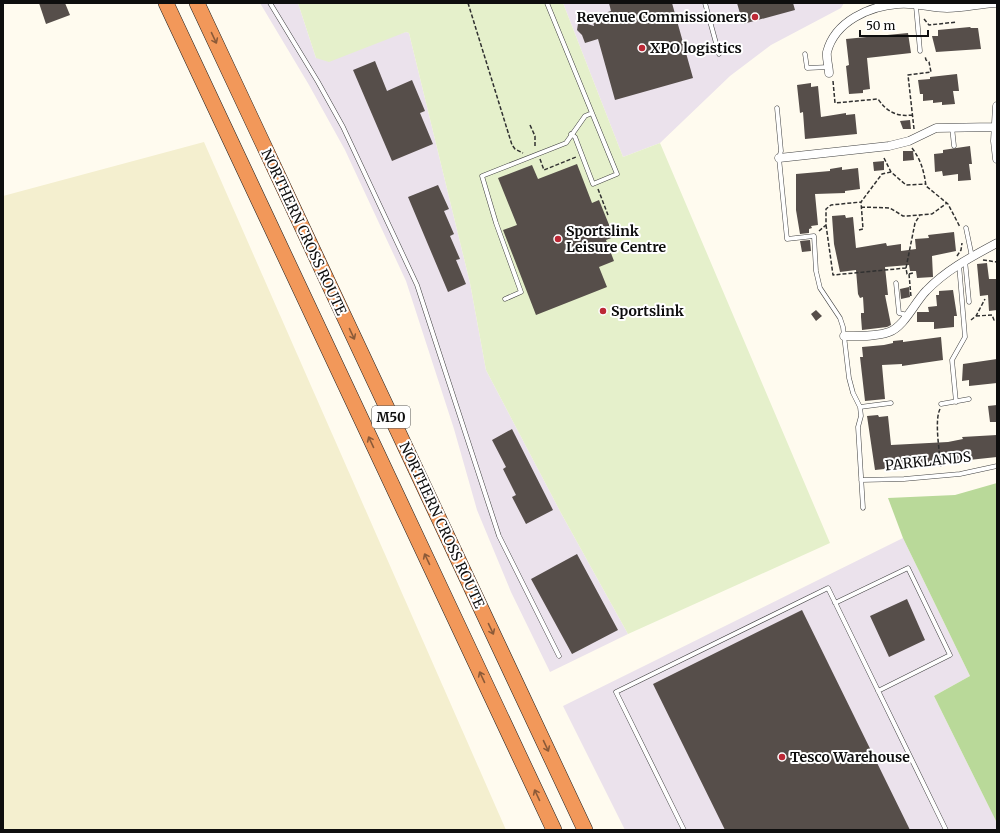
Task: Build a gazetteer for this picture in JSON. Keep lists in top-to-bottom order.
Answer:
{
  "streets": {
    "highway": ["NORTHERN CROSS ROUTE", "M50"],
    "lane": ["PARKLANDS"]
  },
  "places": [
    "Revenue Commissioners",
    "XPO logistics",
    "Sportslink Leisure Centre",
    "Sportslink",
    "Tesco Warehouse"
  ],
  "scale_bar": "50 m"
}
